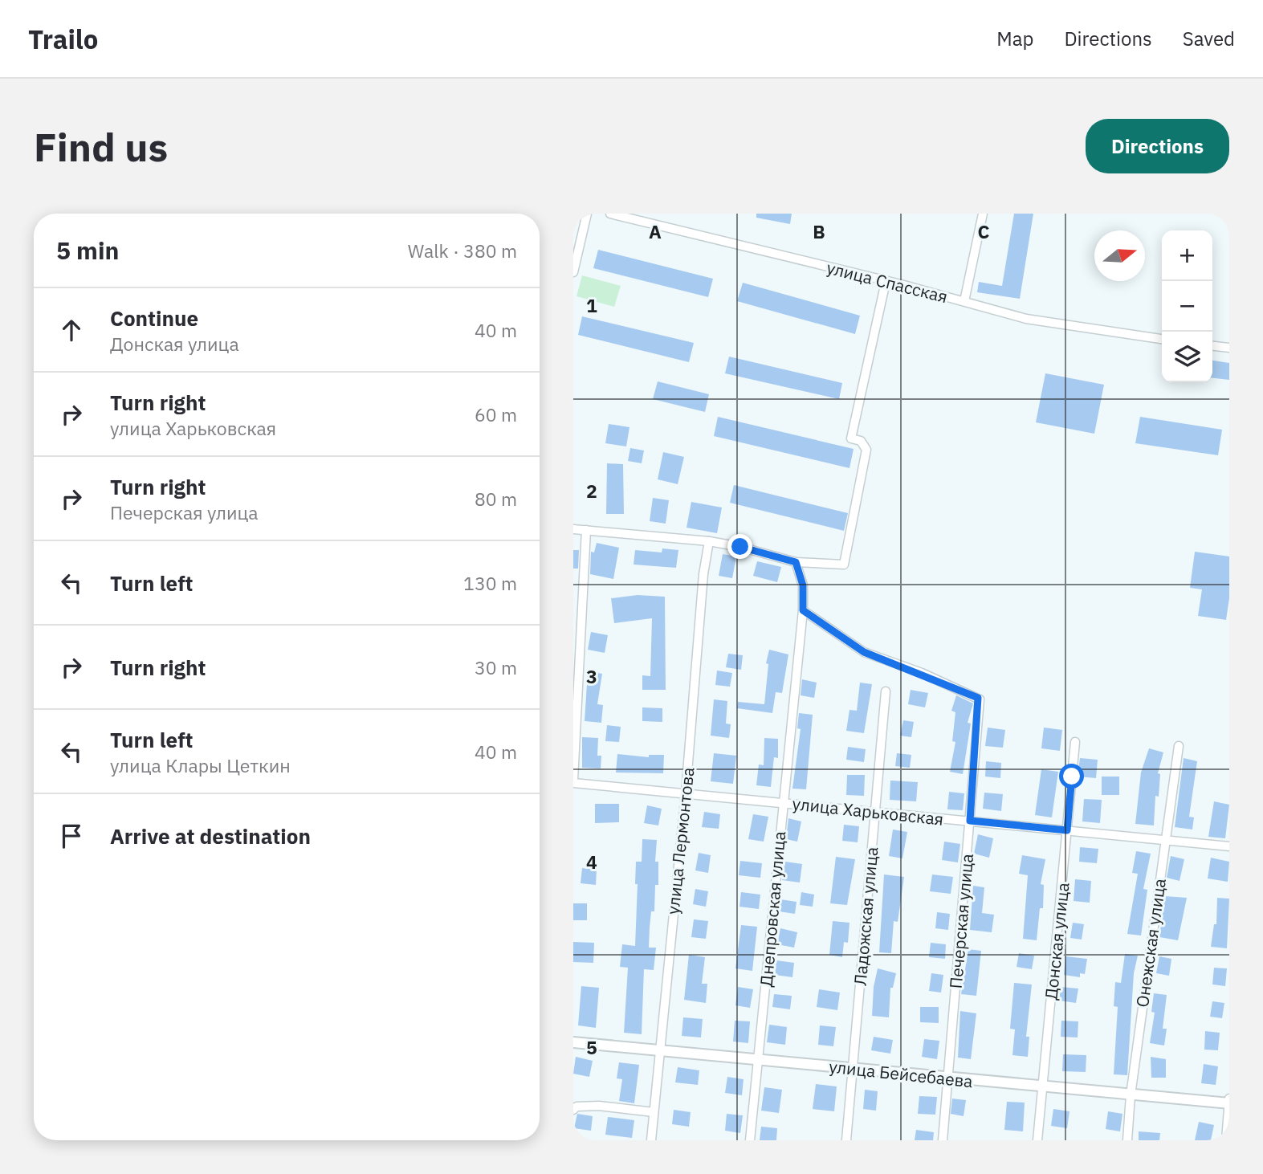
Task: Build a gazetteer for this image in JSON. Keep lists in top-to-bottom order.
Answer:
{
  "streets": {
    "street": [
      "улица Спасская",
      "улица Харьковская",
      "улица Лермонтова",
      "Днепровская улица",
      "Ладожская улица",
      "Печерская улица",
      "Донская улица",
      "Онежская улица",
      "улица Бейсебаева"
    ]
  },
  "crossings": [
    ["улица Харьковская", "улица Лермонтова"],
    ["улица Харьковская", "Днепровская улица"],
    ["улица Харьковская", "Ладожская улица"],
    ["улица Харьковская", "Печерская улица"],
    ["улица Харьковская", "Донская улица"],
    ["улица Харьковская", "Онежская улица"],
    ["улица Лермонтова", "улица Бейсебаева"],
    ["Днепровская улица", "Печерская улица"],
    ["Днепровская улица", "улица Бейсебаева"],
    ["Ладожская улица", "улица Бейсебаева"],
    ["Печерская улица", "улица Бейсебаева"],
    ["Донская улица", "улица Бейсебаева"],
    ["Онежская улица", "улица Бейсебаева"]
  ],
  "north": "right",
  "page": {
    "header": "Trailo",
    "nav": ["Map", "Directions", "Saved"],
    "buttons": "Directions",
    "title": "Find us",
    "heading": ["5 min", "Walk · 380 m"],
    "map_buttons": ["+", "−"],
    "list": [
      ["Continue", "Донская улица", "40 m"],
      ["Turn right", "улица Харьковская", "60 m"],
      ["Turn right", "Печерская улица", "80 m"],
      ["Turn left", "130 m"],
      ["Turn right", "30 m"],
      ["Turn left", "улица Клары Цеткин", "40 m"],
      "Arrive at destination"
    ]
  },
  "grid": {
    "columns": ["A", "B", "C"],
    "rows": [
      "1",
      "2",
      "3",
      "4",
      "5"
    ]
  }
}
